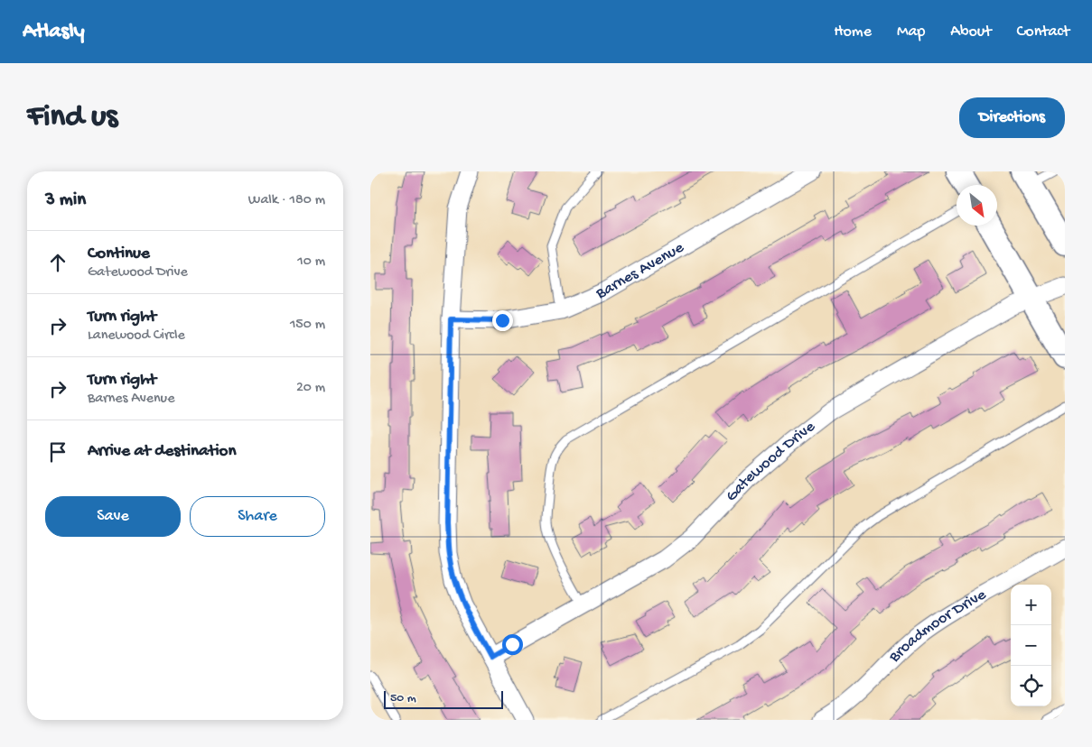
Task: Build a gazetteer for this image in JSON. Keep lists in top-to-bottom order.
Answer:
{
  "streets": {
    "street": ["Barnes Avenue", "Gatewood Drive", "Broadmoor Drive"]
  },
  "scale_bar": "50 m",
  "north": "bottom right",
  "page": {
    "header": "Atlasly",
    "nav": [
      "Home",
      "Map",
      "About",
      "Contact"
    ],
    "buttons": [
      "Directions",
      ["Save", "Share"]
    ],
    "title": "Find us",
    "heading": ["3 min", "Walk · 180 m"],
    "list": [
      ["Continue", "Gatewood Drive", "10 m"],
      ["Turn right", "Lanewood Circle", "150 m"],
      ["Turn right", "Barnes Avenue", "20 m"],
      "Arrive at destination"
    ],
    "map_buttons": ["+", "−"],
    "scale": "50 m"
  }
}
